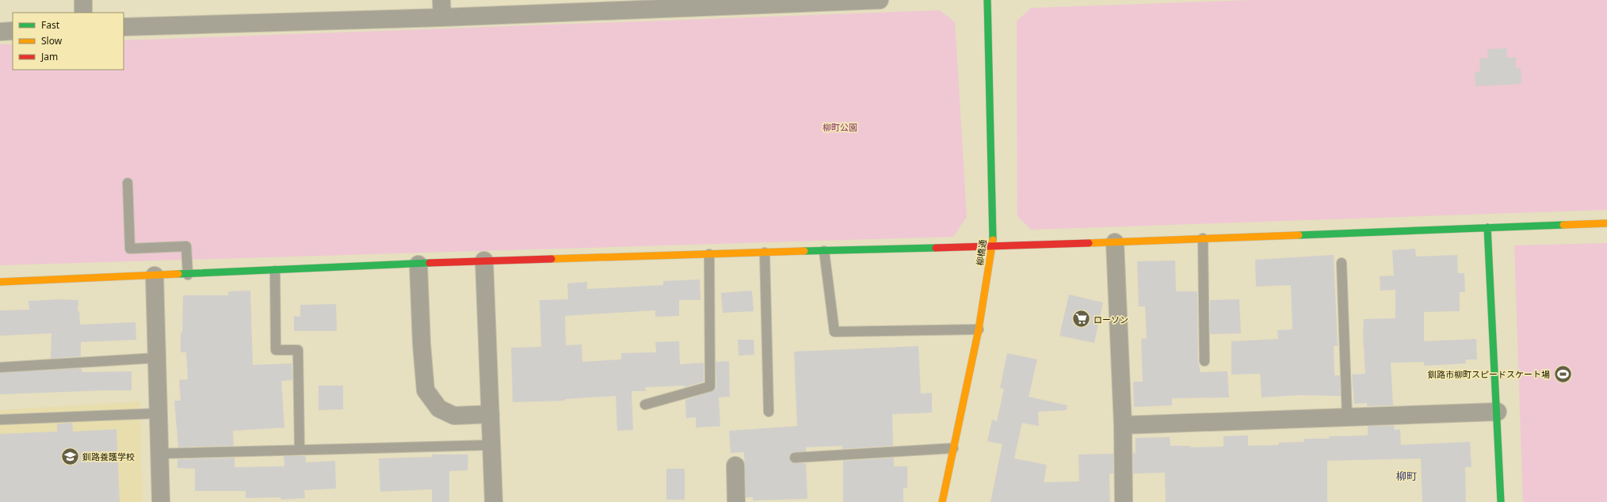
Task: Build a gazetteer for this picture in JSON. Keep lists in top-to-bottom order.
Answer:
{
  "streets": {
    "street": ["柳橋通"]
  },
  "districts": ["柳町"],
  "parks": ["柳町公園"],
  "places": {
    "supermarket": ["ローソン"],
    "sports": ["釧路市柳町スピードスケート場"],
    "school or university": ["釧路養護学校"]
  },
  "legend": ["Fast", "Slow", "Jam"]
}
